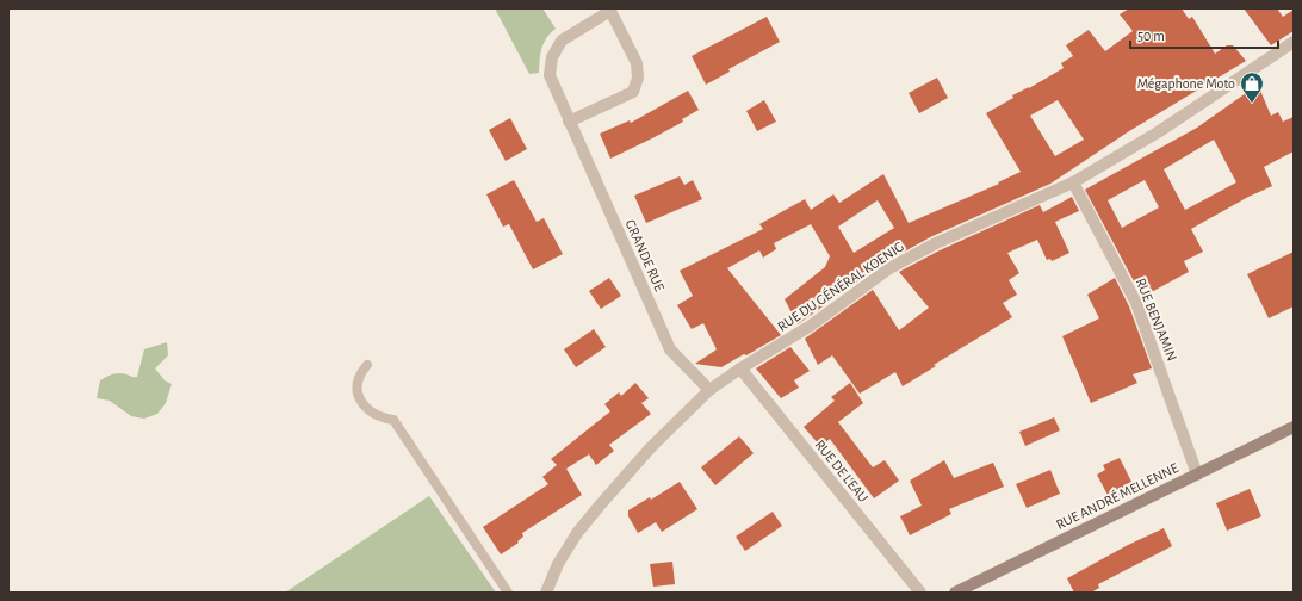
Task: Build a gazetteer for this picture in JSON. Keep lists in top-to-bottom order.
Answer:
{
  "streets": {
    "street": [
      "GRANDE RUE",
      "RUE DU GÉNÉRAL KOENIG",
      "RUE BENJAMIN",
      "RUE DE L'EAU",
      "RUE ANDRÉ MELLENNE"
    ]
  },
  "crossings": [
    ["GRANDE RUE", "RUE DU GÉNÉRAL KOENIG"],
    ["RUE DU GÉNÉRAL KOENIG", "RUE BENJAMIN"],
    ["RUE DU GÉNÉRAL KOENIG", "RUE DE L'EAU"],
    ["RUE BENJAMIN", "RUE ANDRÉ MELLENNE"]
  ],
  "places": {
    "shop": ["Mégaphone Moto"]
  },
  "scale_bar": "50 m"
}
